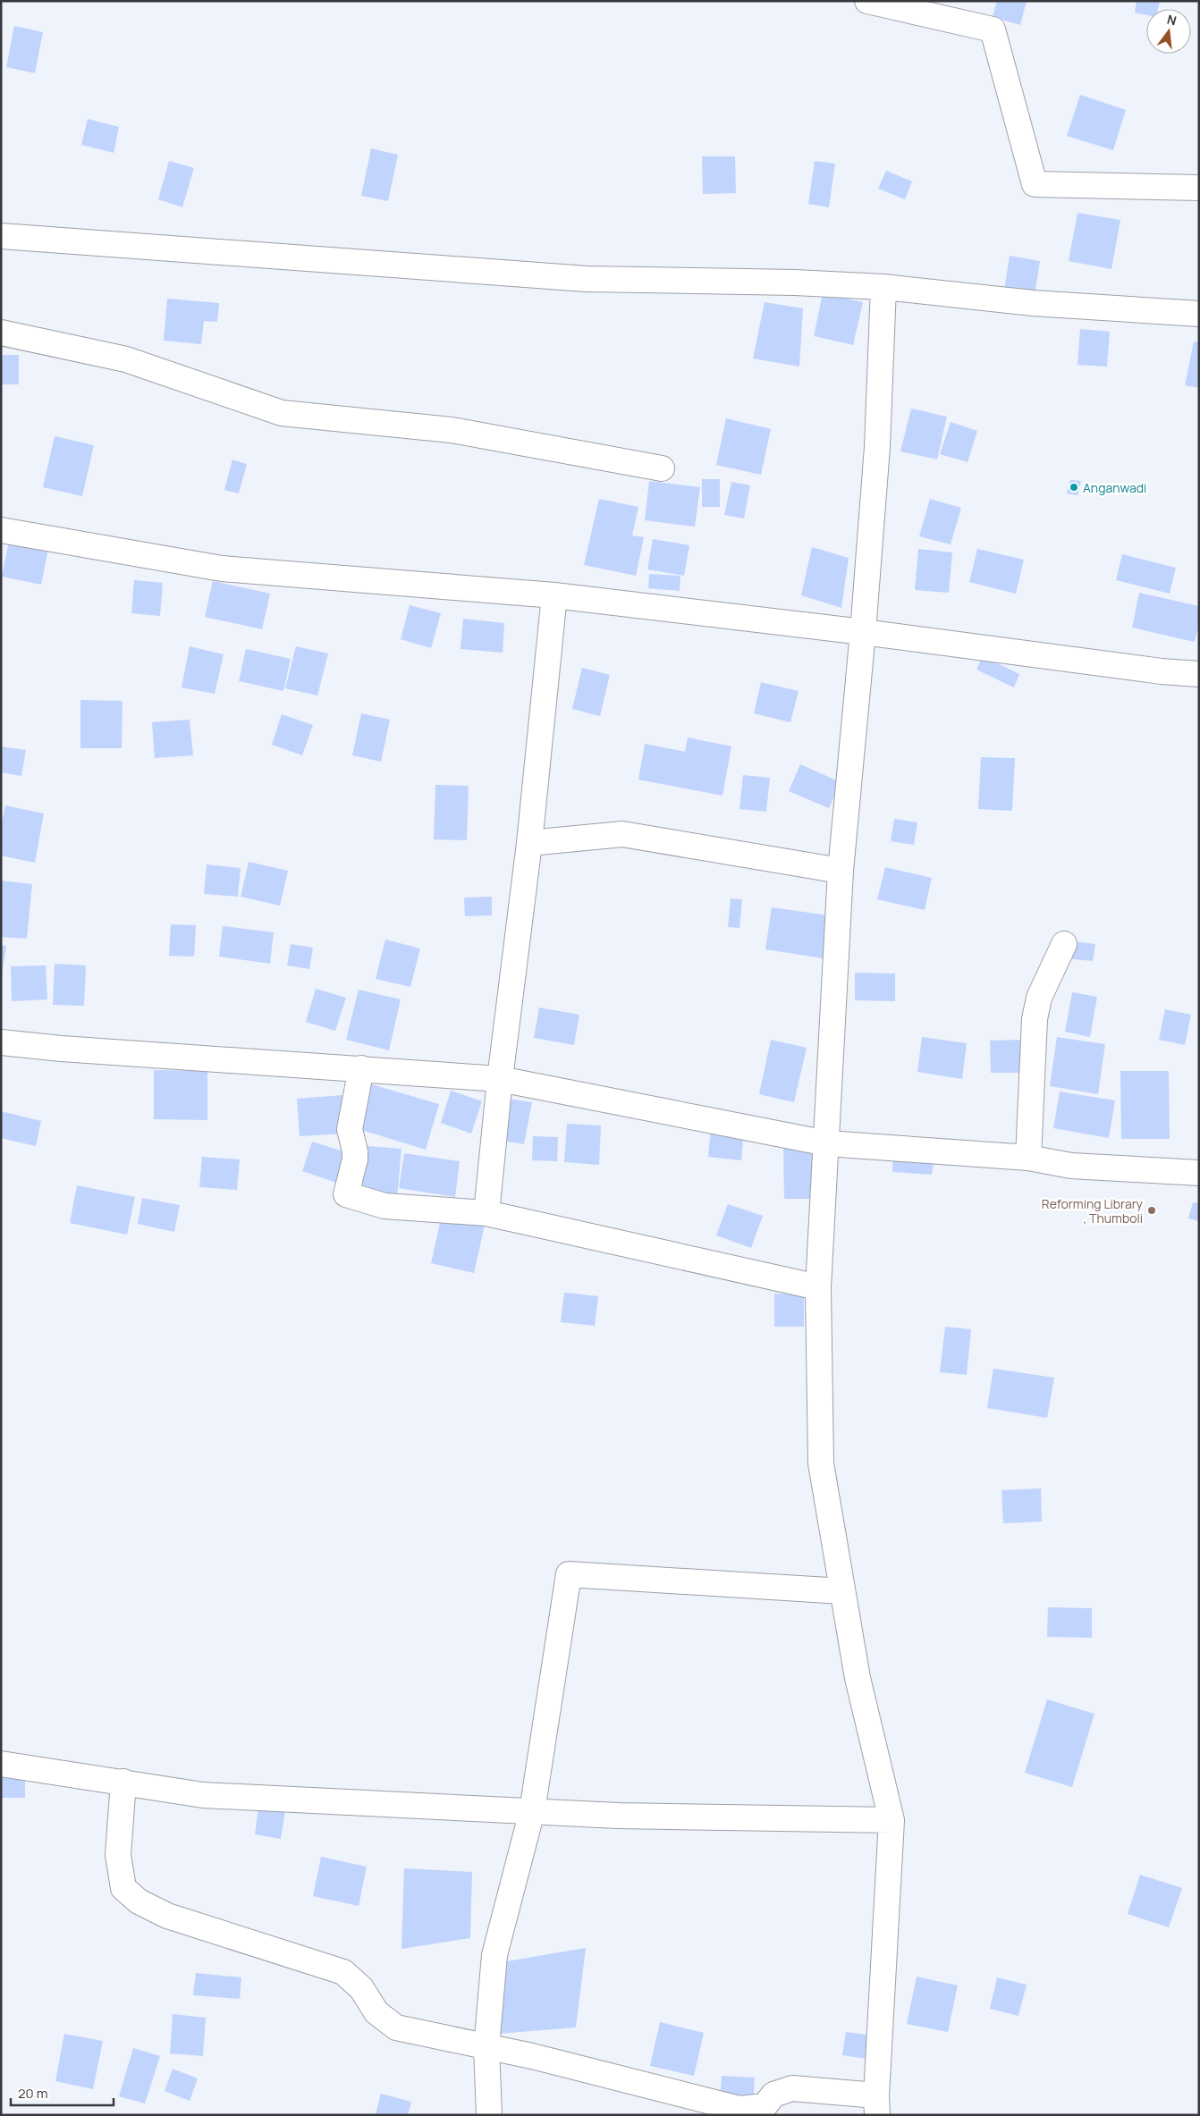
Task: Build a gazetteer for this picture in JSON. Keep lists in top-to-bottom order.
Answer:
{
  "places": ["Anganwadi", "Reforming Library , Thumboli"],
  "scale_bar": "20 m",
  "north": "top"
}
